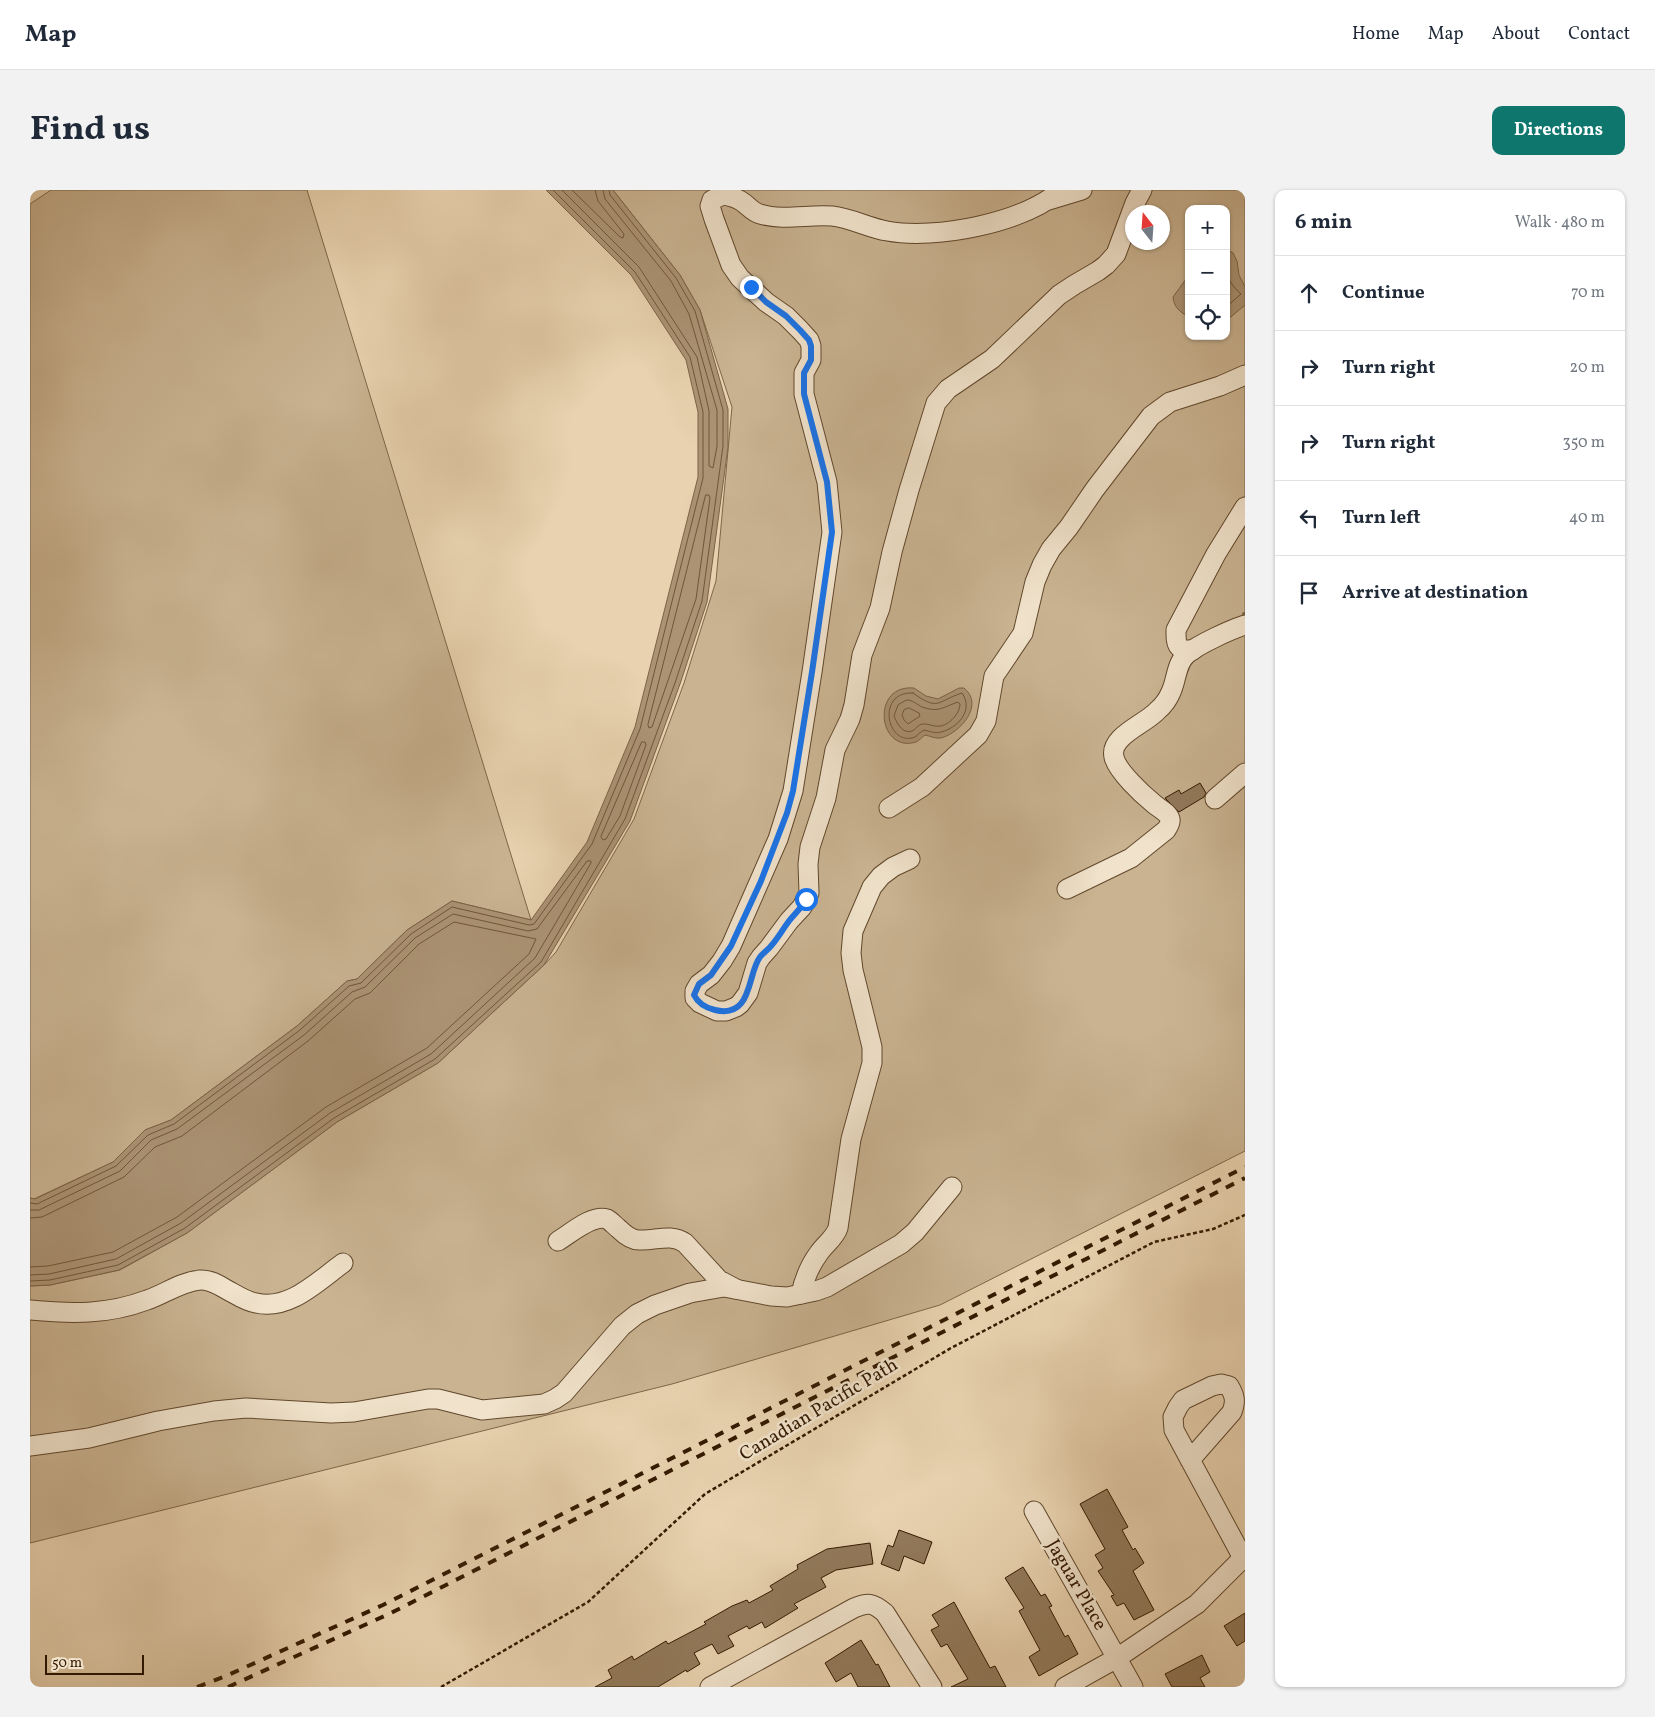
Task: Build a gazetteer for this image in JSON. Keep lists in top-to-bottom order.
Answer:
{
  "streets": {
    "street": ["Jaguar Place"],
    "path": ["Canadian Pacific Path"]
  },
  "scale_bar": "50 m",
  "north": "top",
  "page": {
    "header": "Map",
    "nav": [
      "Home",
      "Map",
      "About",
      "Contact"
    ],
    "title": "Find us",
    "buttons": "Directions",
    "heading": ["6 min", "Walk · 480 m"],
    "map_buttons": ["+", "−"],
    "list": [
      ["Continue", "70 m"],
      ["Turn right", "20 m"],
      ["Turn right", "350 m"],
      ["Turn left", "40 m"],
      "Arrive at destination"
    ],
    "scale": "50 m"
  }
}
